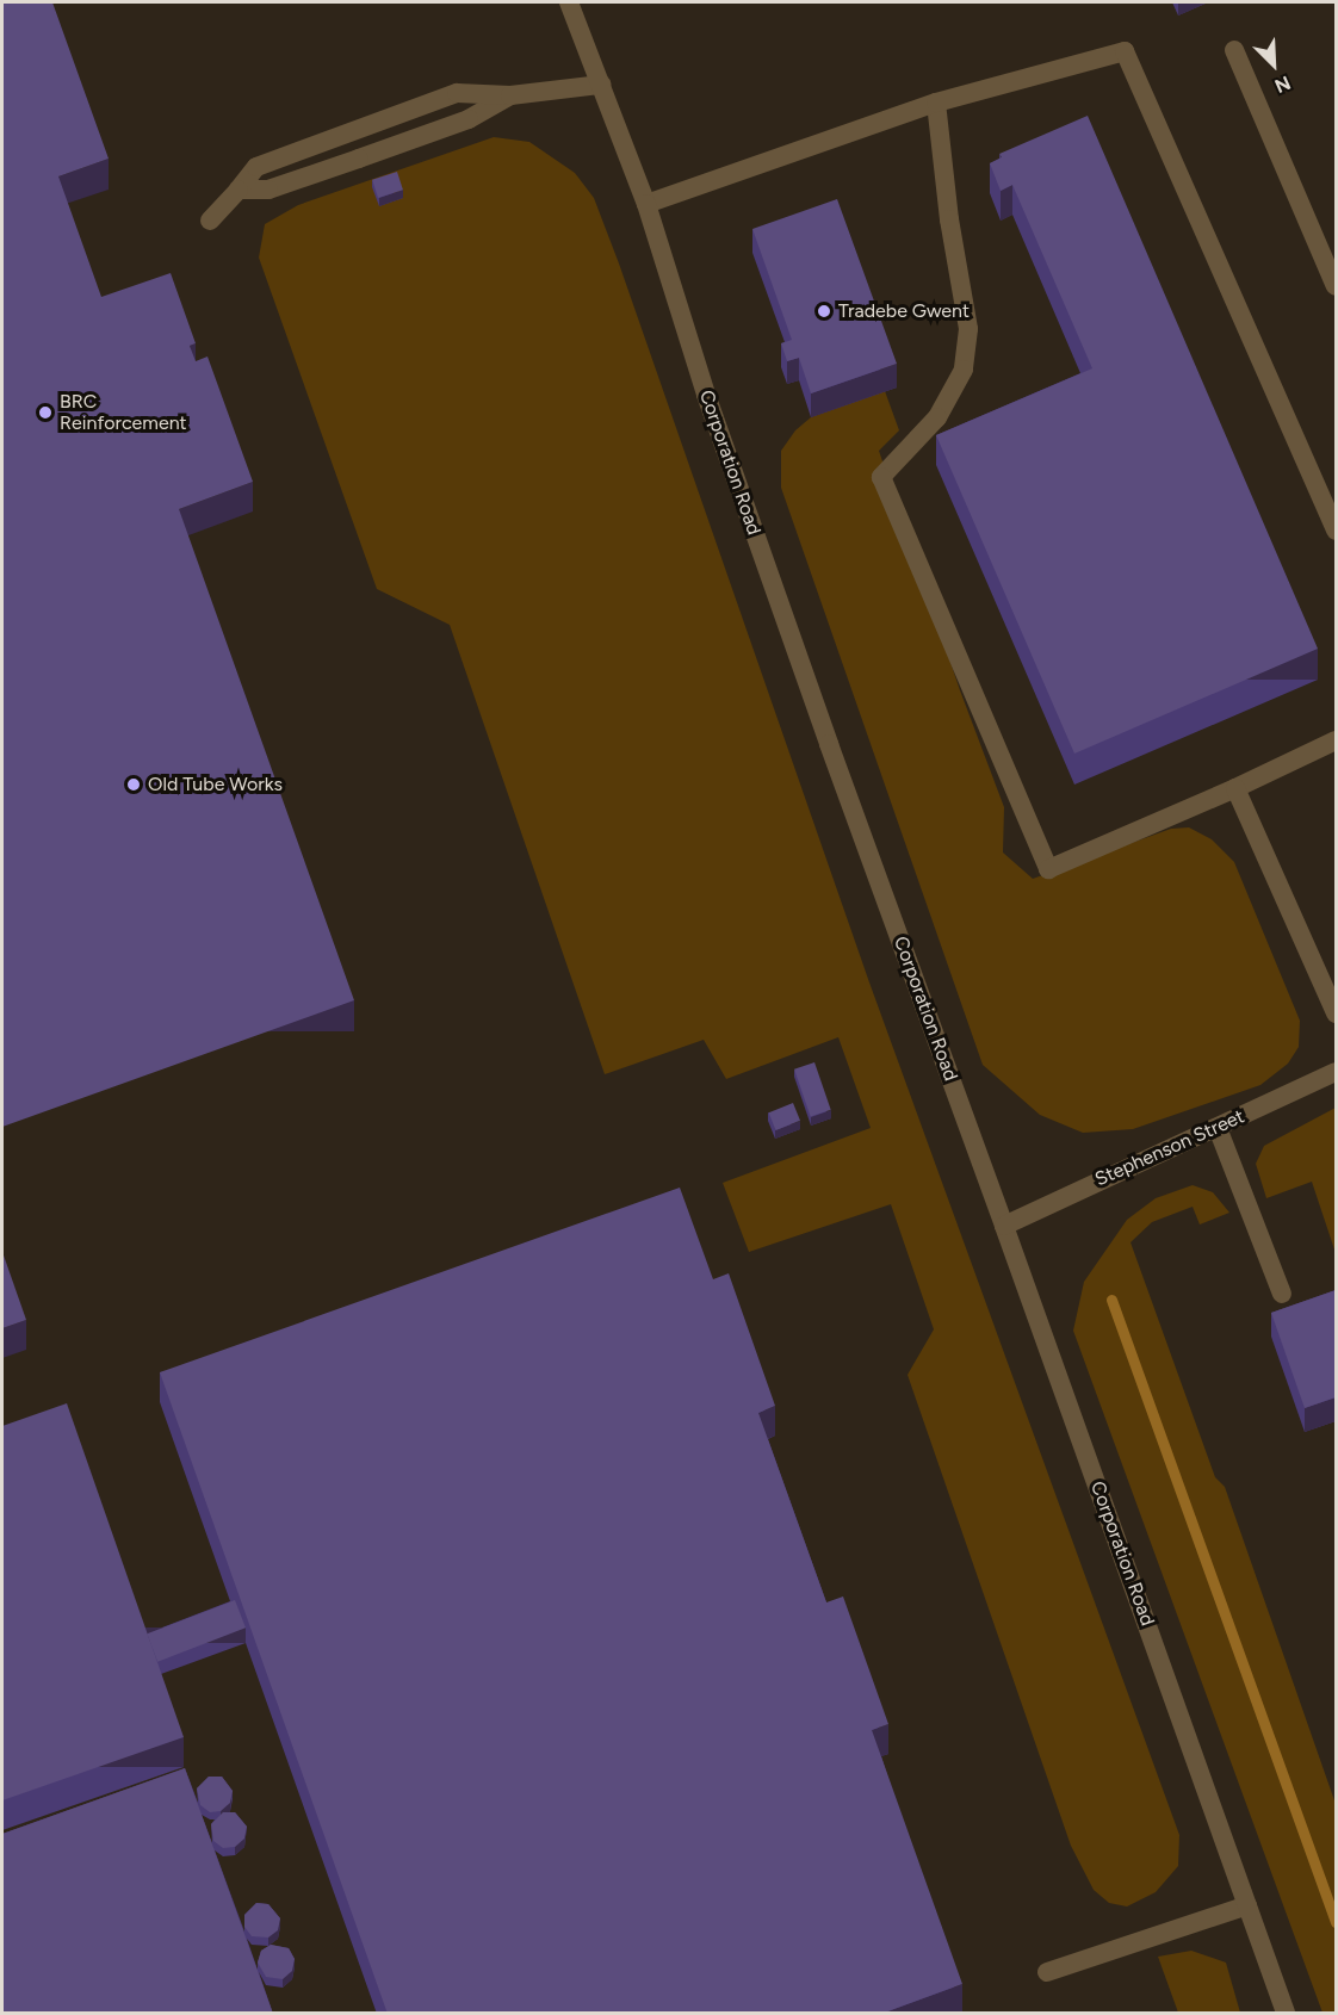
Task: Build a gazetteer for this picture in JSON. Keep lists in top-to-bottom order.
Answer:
{
  "streets": {
    "street": ["Corporation Road", "Stephenson Street"]
  },
  "crossings": [
    ["Corporation Road", "Stephenson Street"]
  ],
  "places": ["Tradebe Gwent", "BRC Reinforcement", "Old Tube Works"],
  "north": "bottom right"
}
